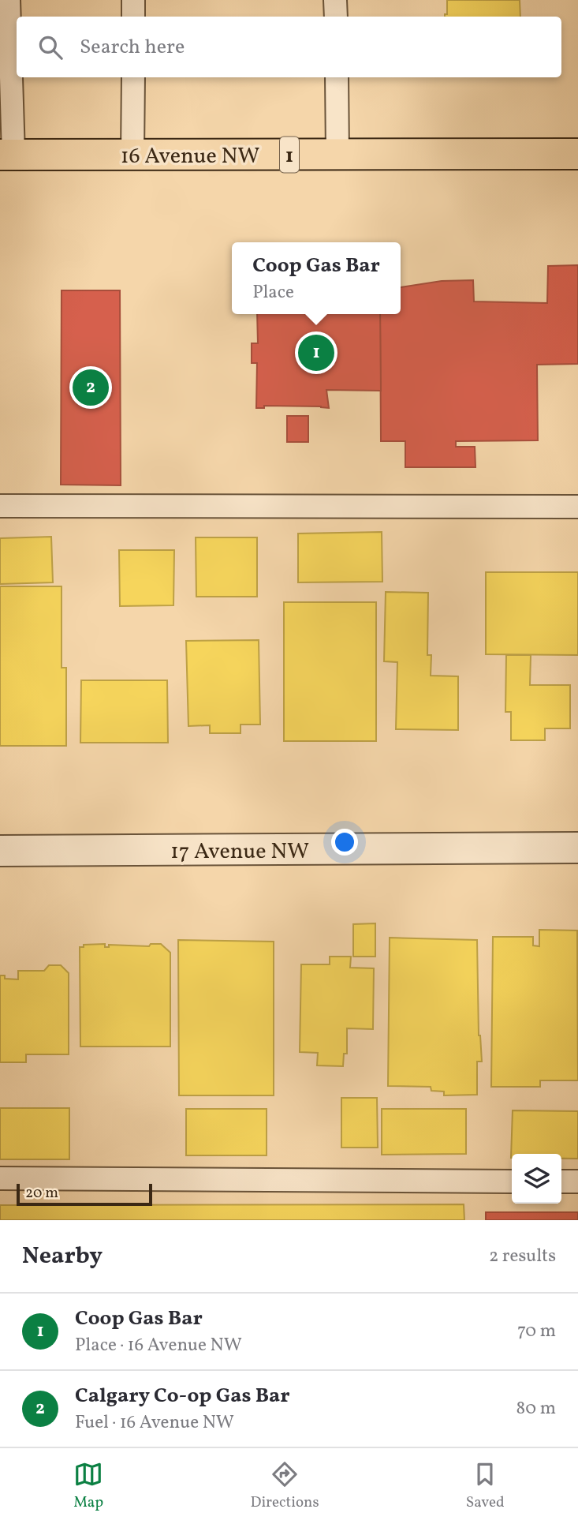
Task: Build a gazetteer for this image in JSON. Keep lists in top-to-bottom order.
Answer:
{
  "streets": {
    "highway": ["16 Avenue NW", "1"],
    "street": ["17 Avenue NW"]
  },
  "scale_bar": "20 m",
  "page": {
    "search": "Search here",
    "popup": ["Coop Gas Bar", "Place"],
    "pins": ["1", "2"],
    "scale": "20 m",
    "heading": ["Nearby", "2 results"],
    "list": [
      {
        "mark": "1",
        "name": "Coop Gas Bar",
        "note": "Place · 16 Avenue NW",
        "value": "70 m"
      },
      {
        "mark": "2",
        "name": "Calgary Co-op Gas Bar",
        "note": "Fuel · 16 Avenue NW",
        "value": "80 m"
      }
    ],
    "nav": ["Map", "Directions", "Saved"]
  }
}
